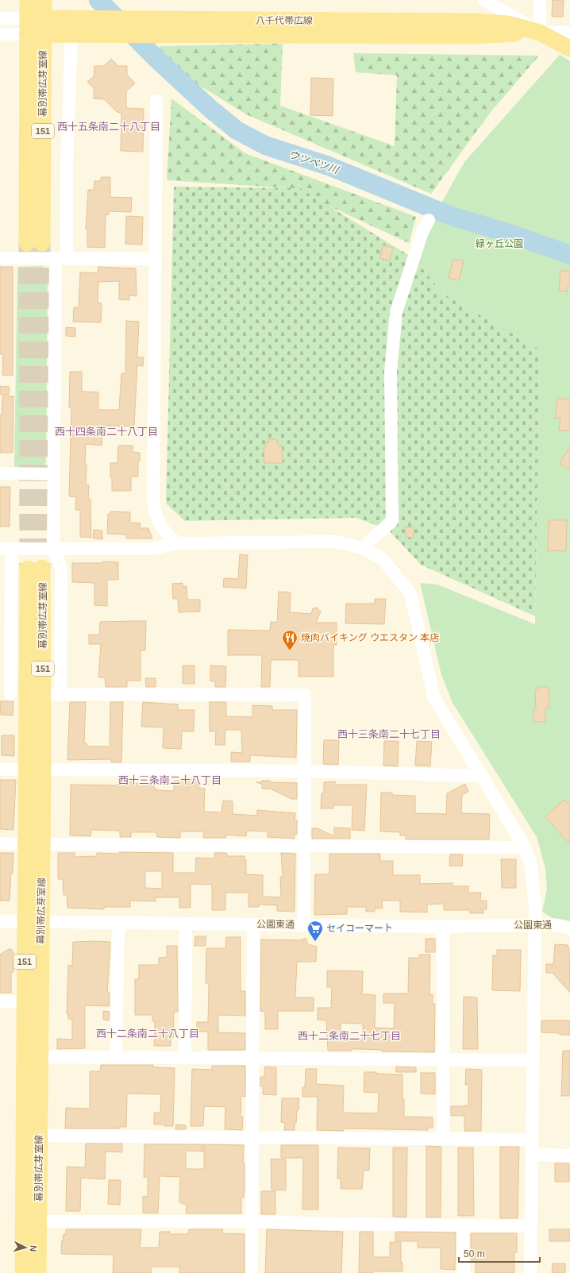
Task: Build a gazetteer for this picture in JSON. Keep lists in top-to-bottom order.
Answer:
{
  "streets": {
    "main road": ["八千代帯広線", "幕別帯広芽室線", "151"],
    "street": ["公園東通"]
  },
  "crossings": [
    ["八千代帯広線", "幕別帯広芽室線"],
    ["幕別帯広芽室線", "公園東通"]
  ],
  "districts": [
    "西十五条南二十八丁目",
    "西十四条南二十八丁目",
    "西十三条南二十七丁目",
    "西十三条南二十八丁目",
    "西十二条南二十八丁目",
    "西十二条南二十七丁目"
  ],
  "water": ["ウツベツ川"],
  "parks": ["緑ヶ丘公園"],
  "places": {
    "restaurant": ["焼肉バイキング ウエスタン 本店"],
    "supermarket": ["セイコーマート"]
  },
  "scale_bar": "50 m",
  "north": "right"
}
